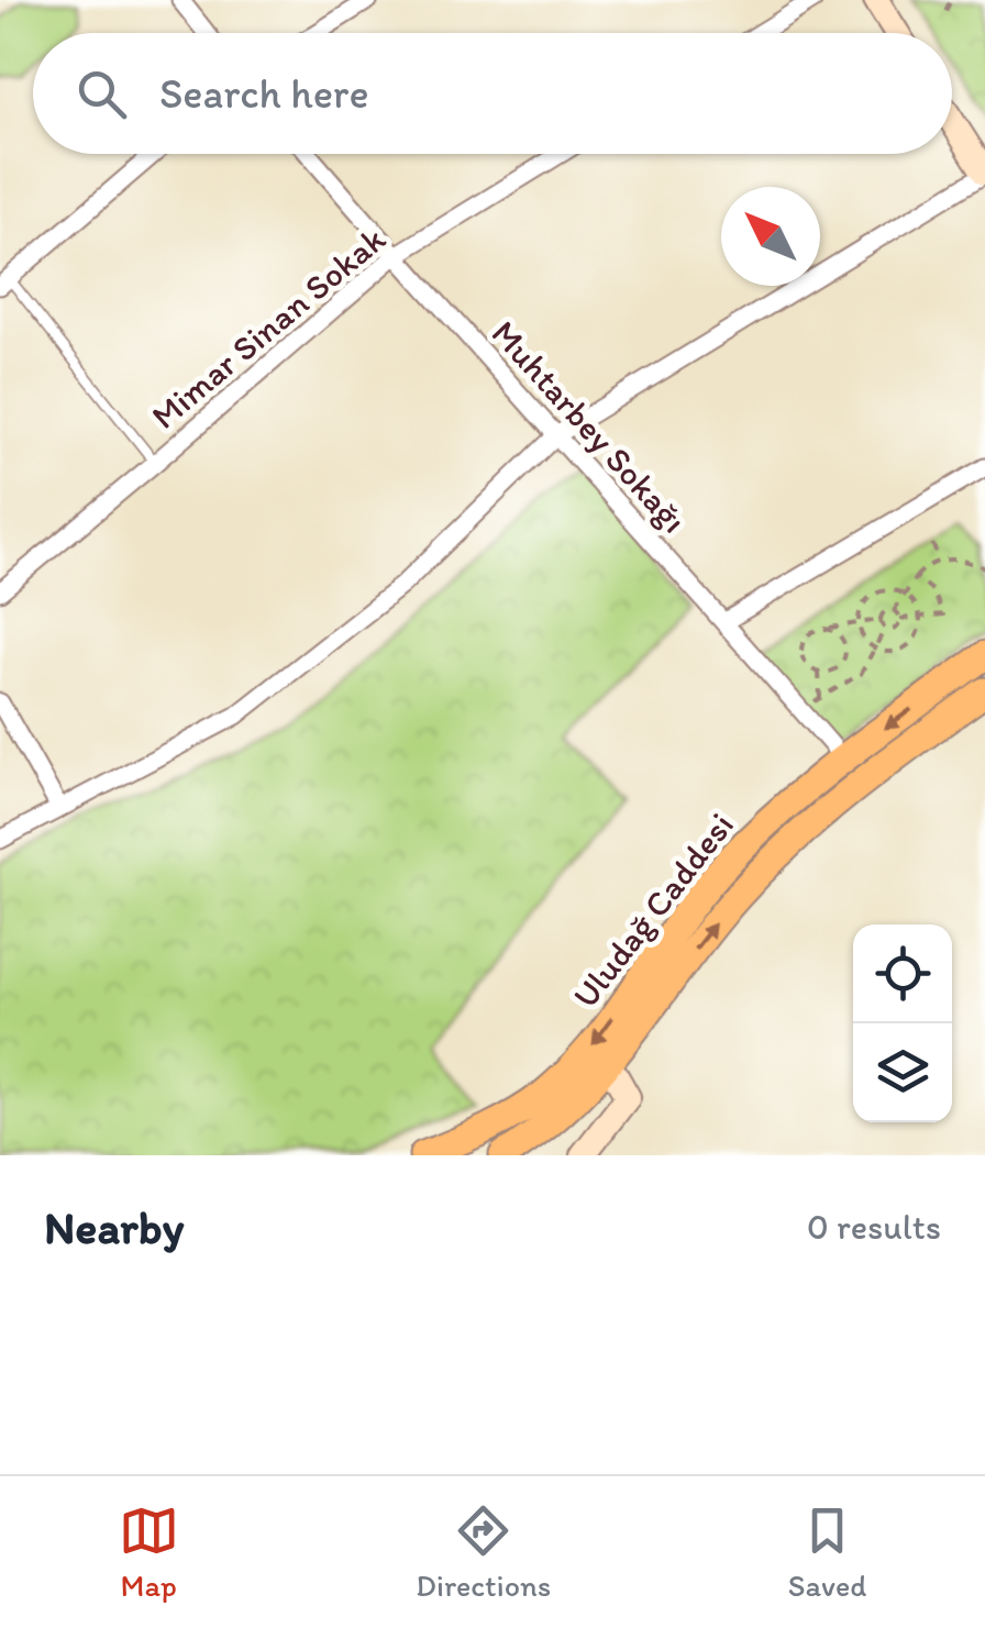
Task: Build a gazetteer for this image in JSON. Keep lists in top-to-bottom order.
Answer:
{
  "streets": {
    "main road": ["Uludağ Caddesi"],
    "street": ["Mimar Sinan Sokak", "Muhtarbey Sokağı"]
  },
  "crossings": [
    ["Mimar Sinan Sokak", "Muhtarbey Sokağı"],
    ["Muhtarbey Sokağı", "Uludağ Caddesi"]
  ],
  "north": "top left",
  "page": {
    "search": "Search here",
    "heading": ["Nearby", "0 results"],
    "nav": ["Map", "Directions", "Saved"]
  }
}
